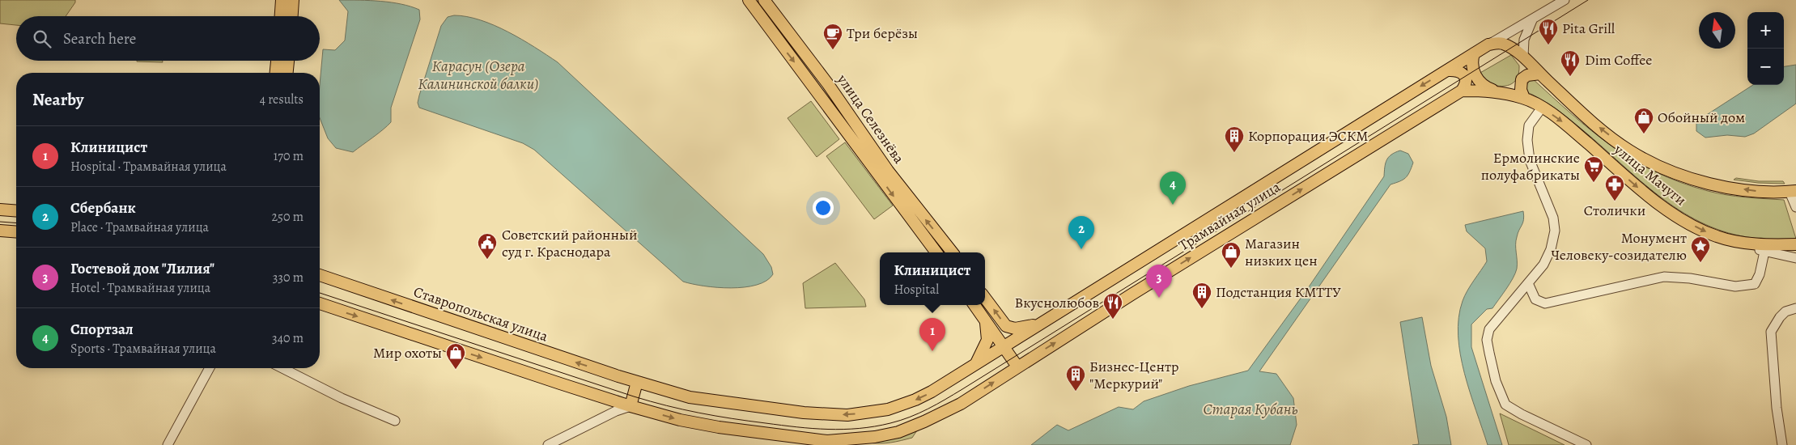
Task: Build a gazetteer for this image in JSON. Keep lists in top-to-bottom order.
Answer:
{
  "streets": {
    "main road": [
      "улица Селезнёва",
      "улица Мачуги",
      "Трамвайная улица",
      "Ставропольская улица"
    ]
  },
  "crossings": [
    ["улица Мачуги", "Трамвайная улица"],
    ["Трамвайная улица", "Ставропольская улица"]
  ],
  "water": ["Карасун (Озера Калининской балки)", "Старая Кубань"],
  "places": {
    "restaurant": ["Pita Grill", "Dim Coffee", "Вкуснолюбов"],
    "cafe": ["Три берёзы"],
    "shop": ["Обойный дом", "Магазин низких цен", "Мир охоты"],
    "building": ["Корпорация ЭСКМ", "Подстанция КМТТУ", "Бизнес-Центр \"Меркурий\""],
    "supermarket": ["Ермолинские полуфабрикаты"],
    "pharmacy": ["Столички"],
    "public building": ["Советский районный суд г. Краснодара"],
    "place": ["Монумент Человеку-созидателю"]
  },
  "north": "top",
  "page": {
    "map_buttons": ["+", "−"],
    "search": "Search here",
    "heading": ["Nearby", "4 results"],
    "list": [
      {
        "mark": "1",
        "name": "Клиницист",
        "note": "Hospital · Трамвайная улица",
        "value": "170 m"
      },
      {
        "mark": "2",
        "name": "Сбербанк",
        "note": "Place · Трамвайная улица",
        "value": "250 m"
      },
      {
        "mark": "3",
        "name": "Гостевой дом \"Лилия\"",
        "note": "Hotel · Трамвайная улица",
        "value": "330 m"
      },
      {
        "mark": "4",
        "name": "Спортзал",
        "note": "Sports · Трамвайная улица",
        "value": "340 m"
      }
    ],
    "pins": [
      "4",
      "2",
      "3",
      "1"
    ],
    "popup": ["Клиницист", "Hospital"]
  }
}
